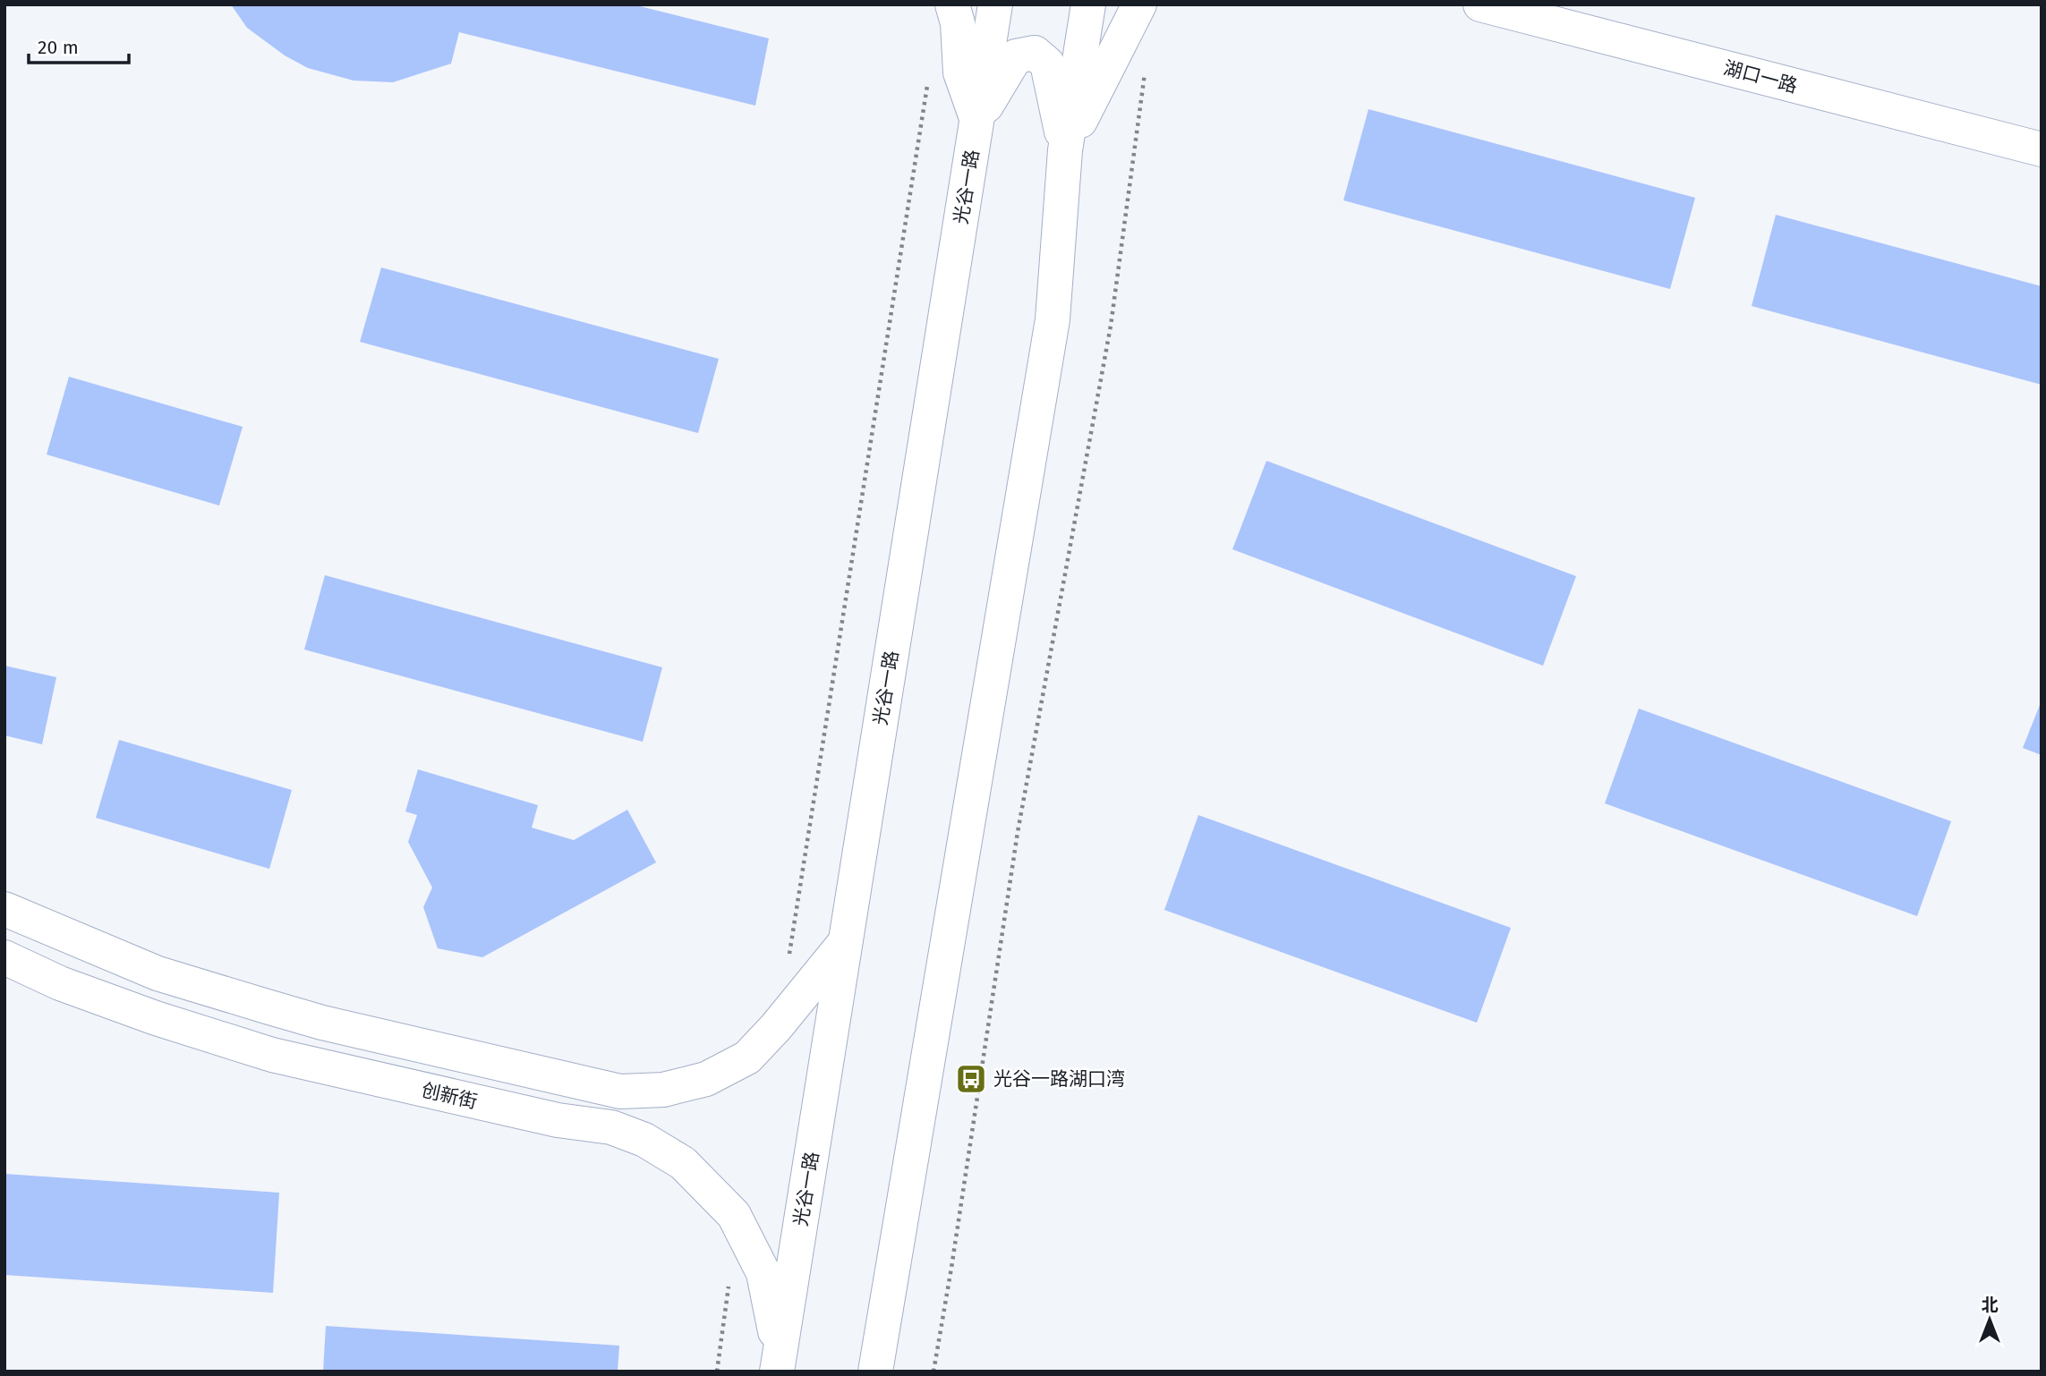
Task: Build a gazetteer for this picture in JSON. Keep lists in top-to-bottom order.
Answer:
{
  "streets": {
    "main road": ["湖口一路", "光谷一路", "创新街"]
  },
  "crossings": [
    ["光谷一路", "创新街"]
  ],
  "places": {
    "bus stop": ["光谷一路湖口湾"]
  },
  "scale_bar": "20 m",
  "north": "top"
}
